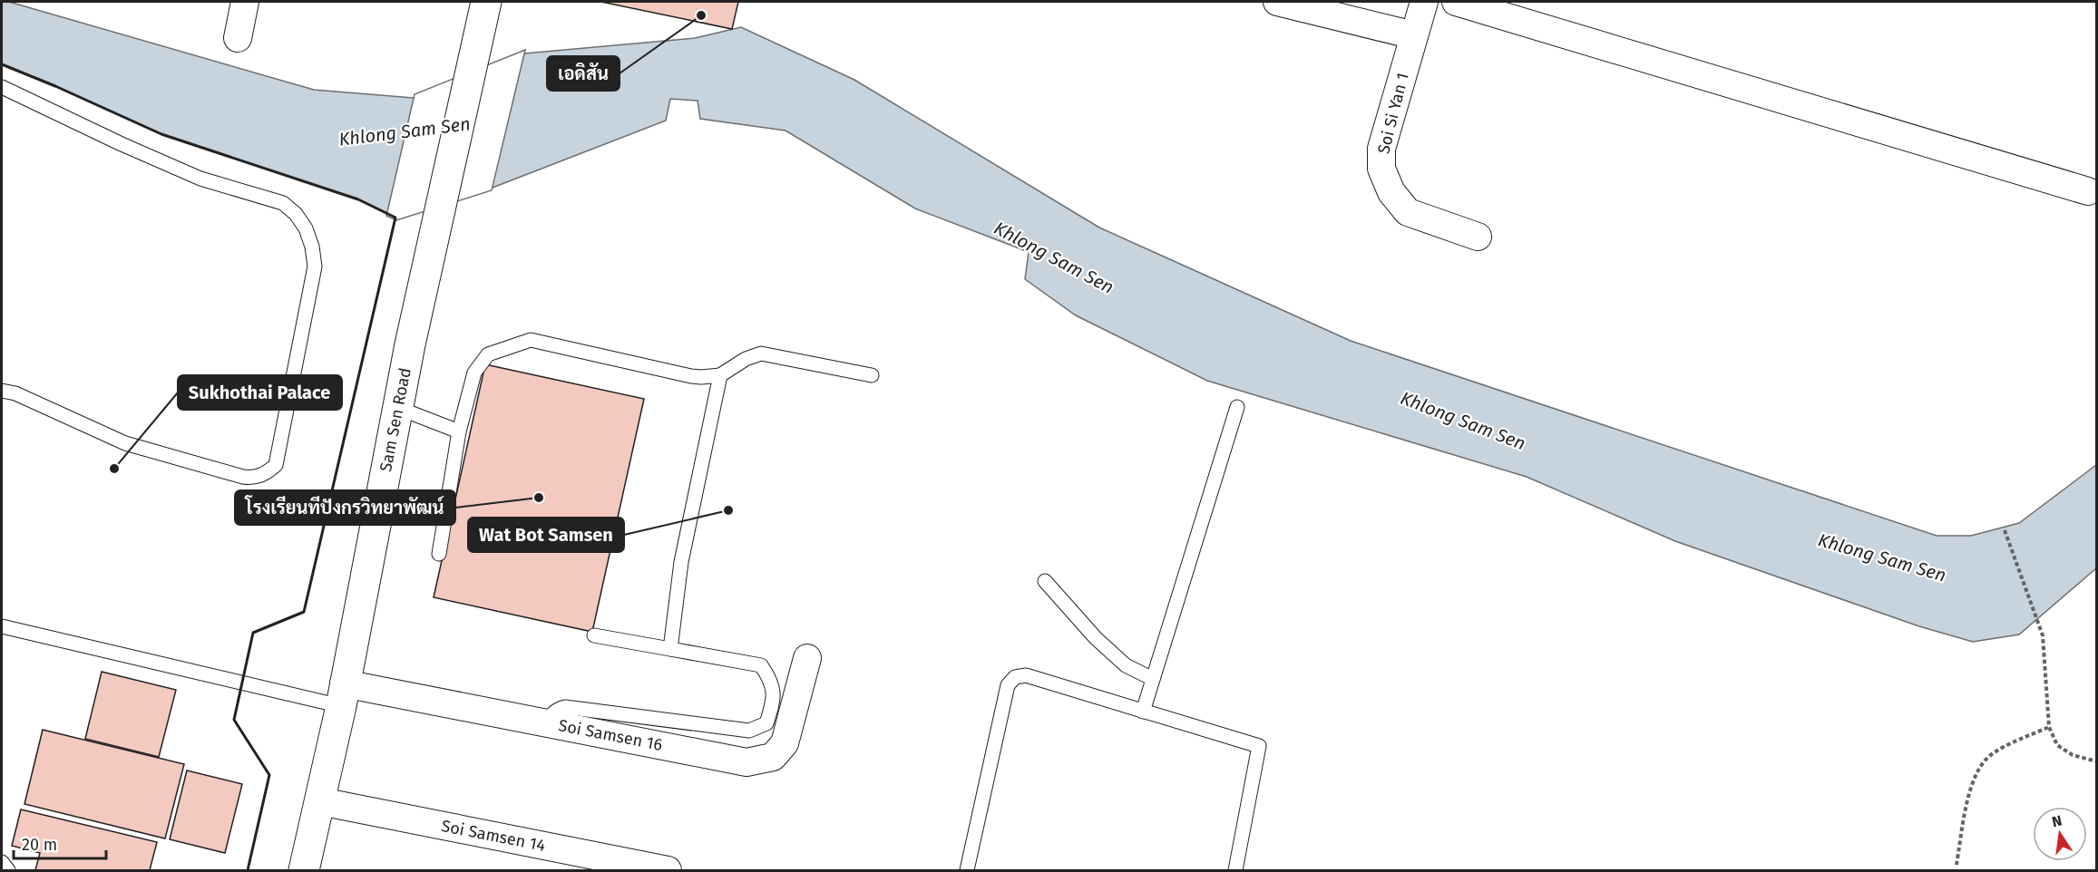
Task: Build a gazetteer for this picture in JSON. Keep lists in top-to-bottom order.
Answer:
{
  "streets": {
    "main road": ["Sam Sen Road"],
    "street": ["Soi Si Yan 1", "Soi Samsen 16", "Soi Samsen 14"]
  },
  "crossings": [
    ["Sam Sen Road", "Soi Samsen 16"],
    ["Sam Sen Road", "Soi Samsen 14"]
  ],
  "water": ["Khlong Sam Sen"],
  "places": [
    "เอดิสัน",
    "Sukhothai Palace",
    "โรงเรียนทีปังกรวิทยาพัฒน์",
    "Wat Bot Samsen"
  ],
  "scale_bar": "20 m",
  "north": "top"
}
